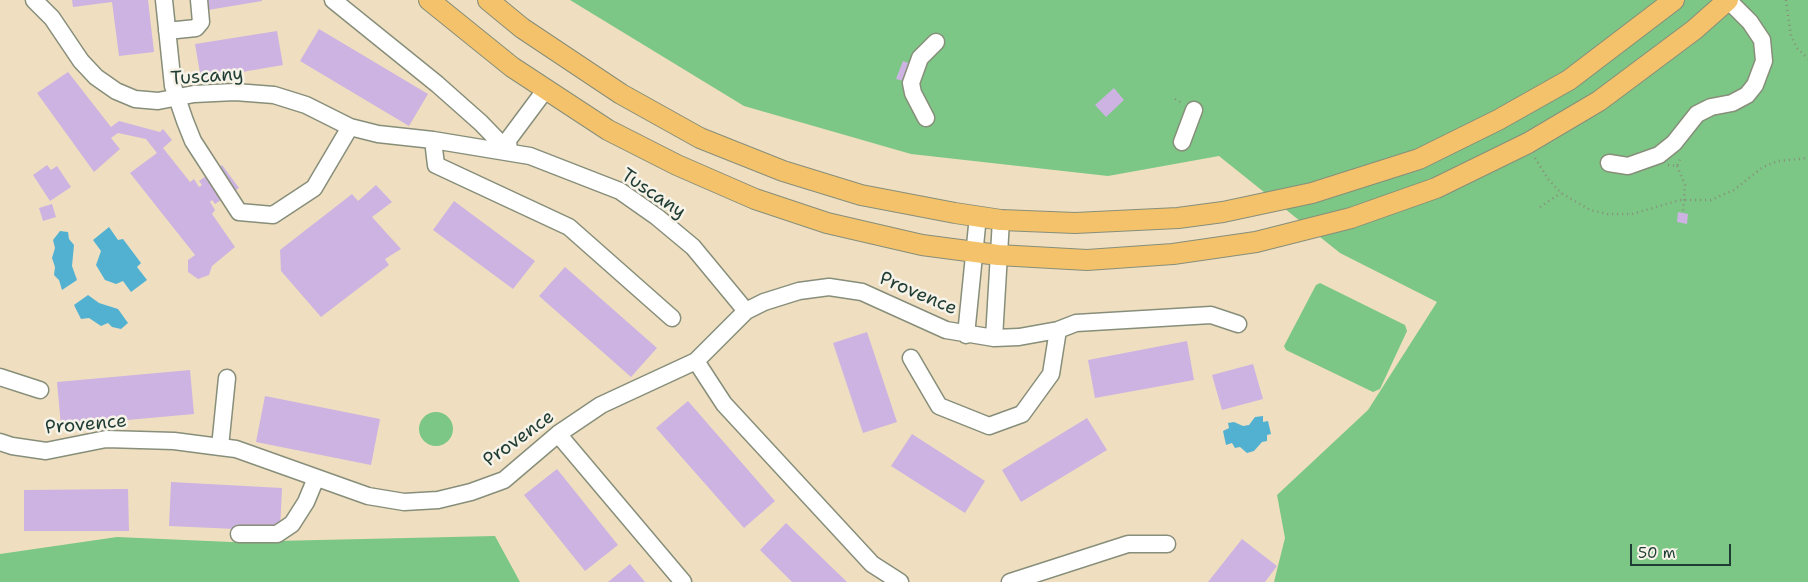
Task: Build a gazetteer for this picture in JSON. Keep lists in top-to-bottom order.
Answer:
{
  "streets": {
    "street": ["Tuscany", "Provence"]
  },
  "crossings": [
    ["Tuscany", "Provence"]
  ],
  "scale_bar": "50 m"
}
